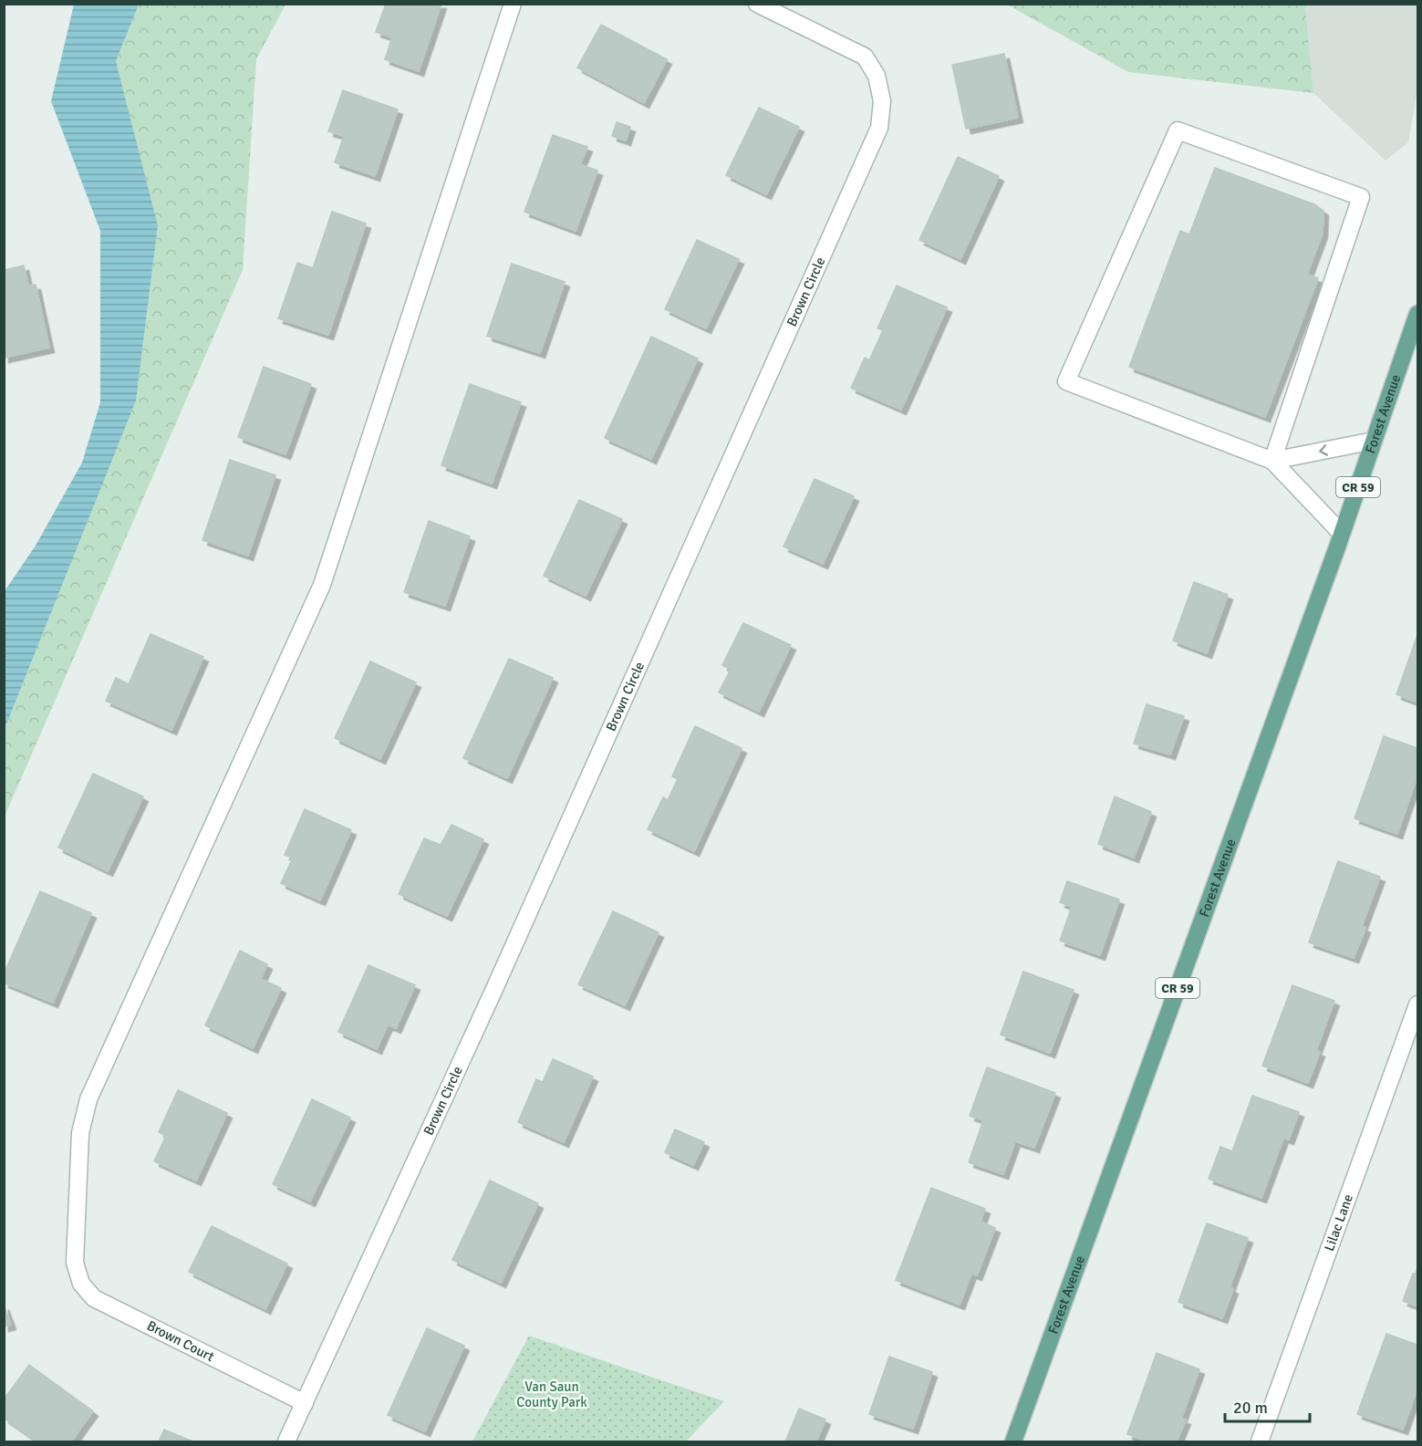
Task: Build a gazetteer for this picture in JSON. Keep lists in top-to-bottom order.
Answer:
{
  "streets": {
    "main road": ["Forest Avenue", "CR 59"],
    "street": ["Brown Circle", "Lilac Lane", "Brown Court"]
  },
  "crossings": [
    ["Brown Circle", "Brown Court"]
  ],
  "parks": ["Van Saun County Park"],
  "scale_bar": "20 m"
}
